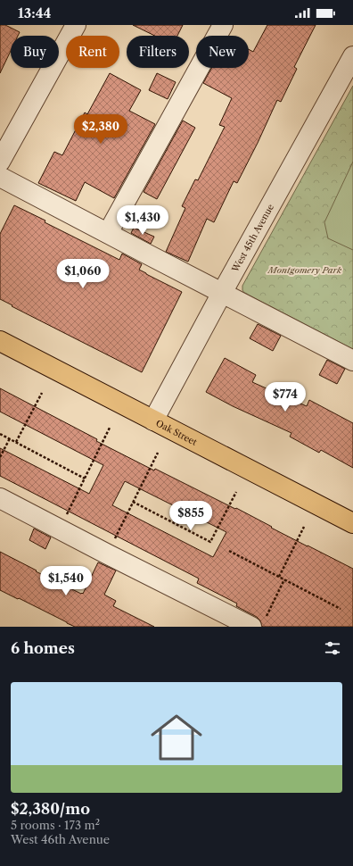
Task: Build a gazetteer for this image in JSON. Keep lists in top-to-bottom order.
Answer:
{
  "streets": {
    "main road": ["Oak Street"],
    "street": ["West 45th Avenue"]
  },
  "crossings": [
    ["West 45th Avenue", "Oak Street"]
  ],
  "parks": ["Montgomery Park"],
  "page": {
    "status": "13:44",
    "chip": [
      "Buy",
      "Rent",
      "Filters",
      "New"
    ],
    "price": [
      "$2,380",
      "$1,430",
      "$1,060",
      "$774",
      "$855",
      "$1,540"
    ],
    "heading": "6 homes",
    "list": [
      {
        "name": "$2,380/mo",
        "note": "5 rooms · 173 m² · West 46th Avenue"
      }
    ]
  }
}
